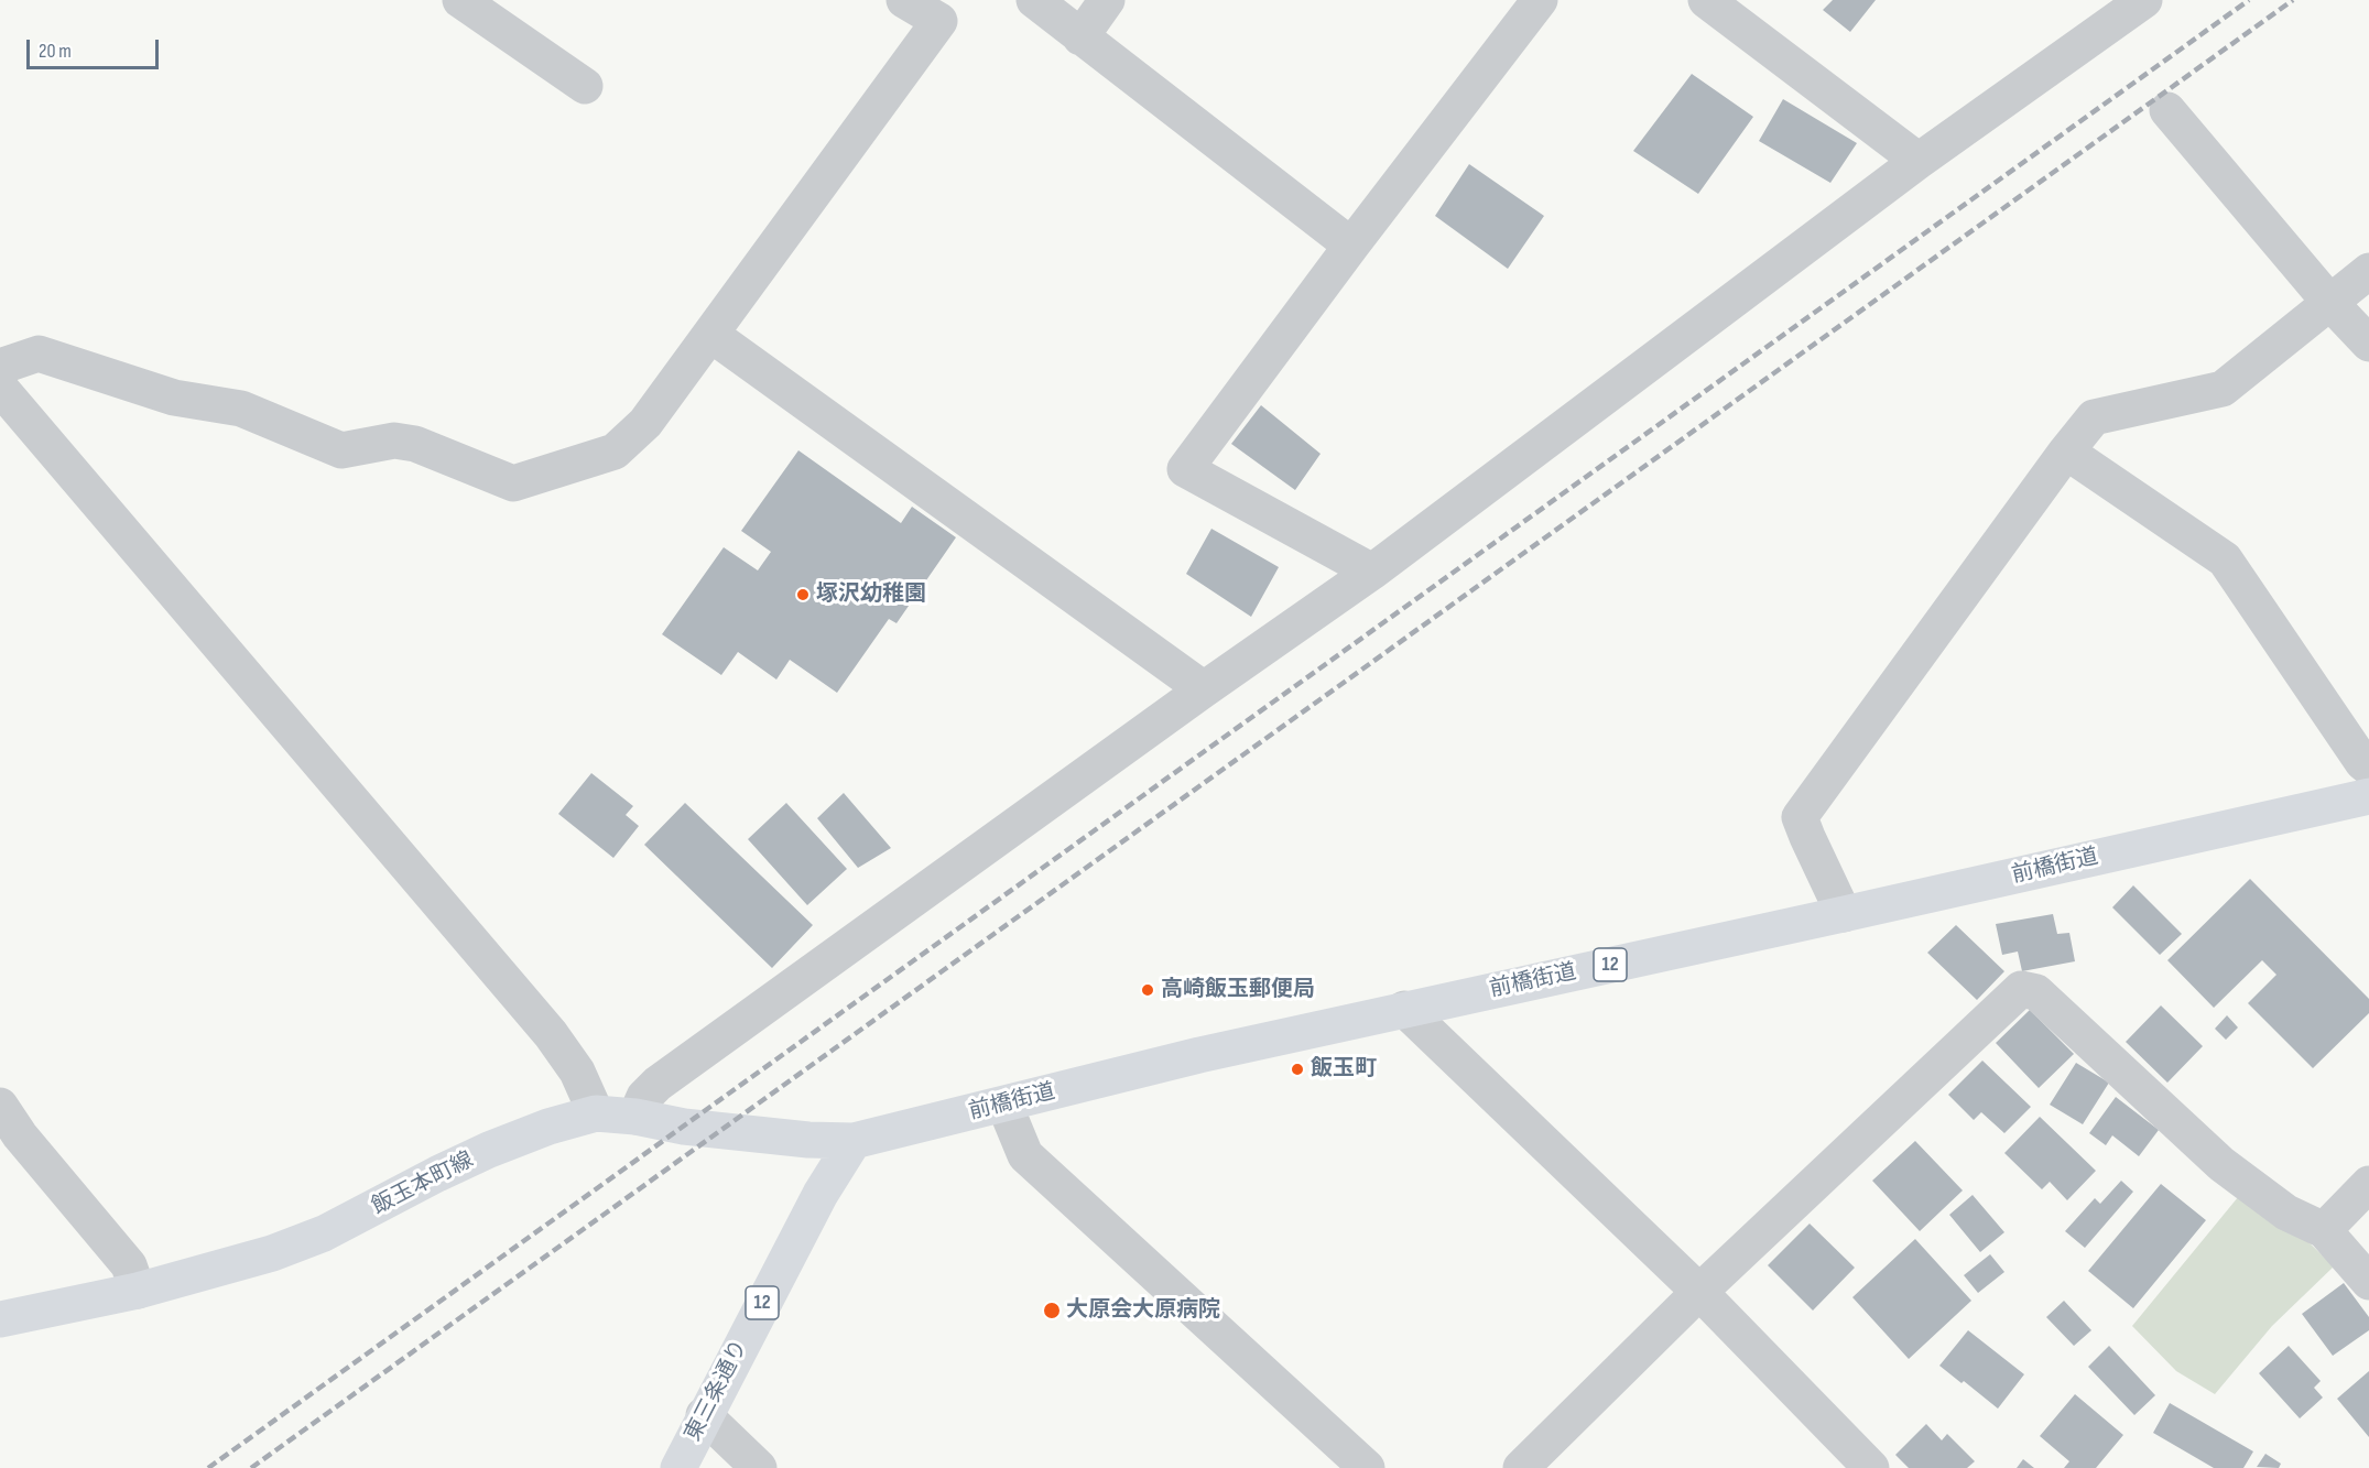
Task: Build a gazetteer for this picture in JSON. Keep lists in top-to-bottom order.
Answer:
{
  "streets": {
    "main road": [
      "前橋街道",
      "12",
      "飯玉本町線",
      "東三条通り"
    ]
  },
  "crossings": [
    ["前橋街道", "飯玉本町線"],
    ["前橋街道", "東三条通り"],
    ["飯玉本町線", "東三条通り"]
  ],
  "places": [
    "塚沢幼稚園",
    "高崎飯玉郵便局",
    "飯玉町",
    "大原会大原病院"
  ],
  "scale_bar": "20 m"
}
